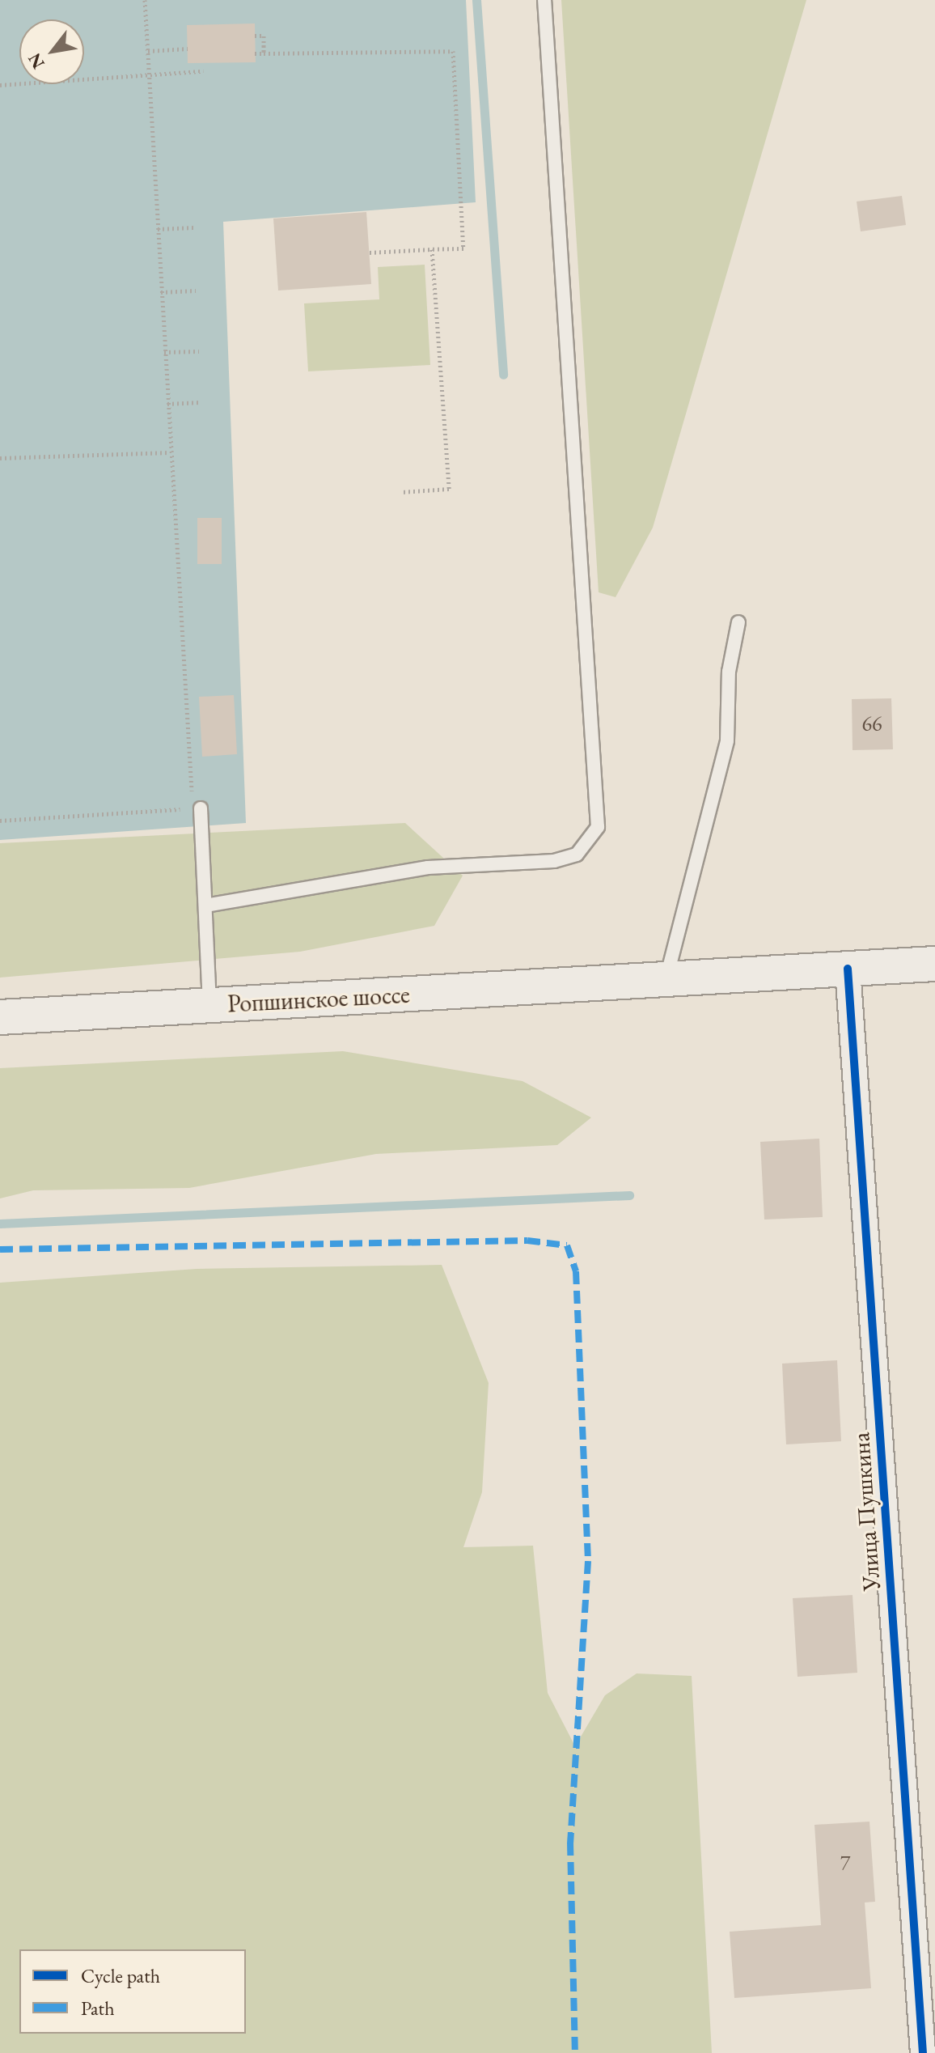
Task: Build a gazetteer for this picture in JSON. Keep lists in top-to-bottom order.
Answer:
{
  "streets": {
    "main road": ["Ропшинское шоссе"],
    "street": ["Улица Пушкина"]
  },
  "crossings": [
    ["Ропшинское шоссе", "Улица Пушкина"]
  ],
  "house_numbers": ["66", "7"],
  "legend": ["Cycle path", "Path"],
  "north": "bottom left"
}
